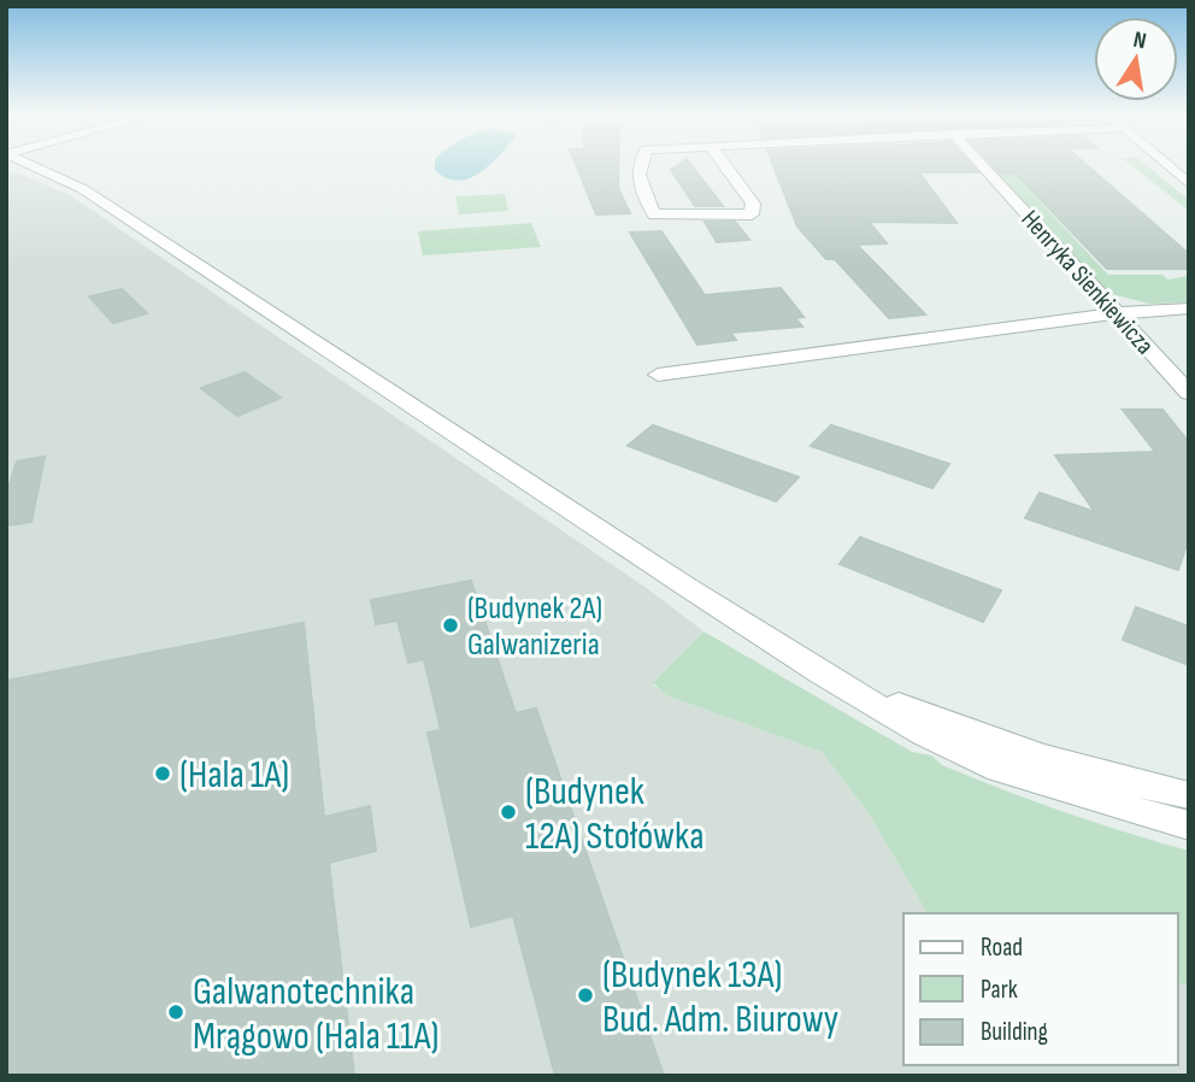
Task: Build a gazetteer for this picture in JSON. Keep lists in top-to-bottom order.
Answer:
{
  "streets": {
    "street": ["Henryka Sienkiewicza"]
  },
  "places": [
    "(Budynek 2A) Galwanizeria",
    "(Hala 1A)",
    "(Budynek 12A) Stołówka",
    "(Budynek 13A) Bud. Adm. Biurowy",
    "Galwanotechnika Mrągowo (Hala 11A)"
  ],
  "legend": ["Road", "Park", "Building"],
  "north": "top"
}
